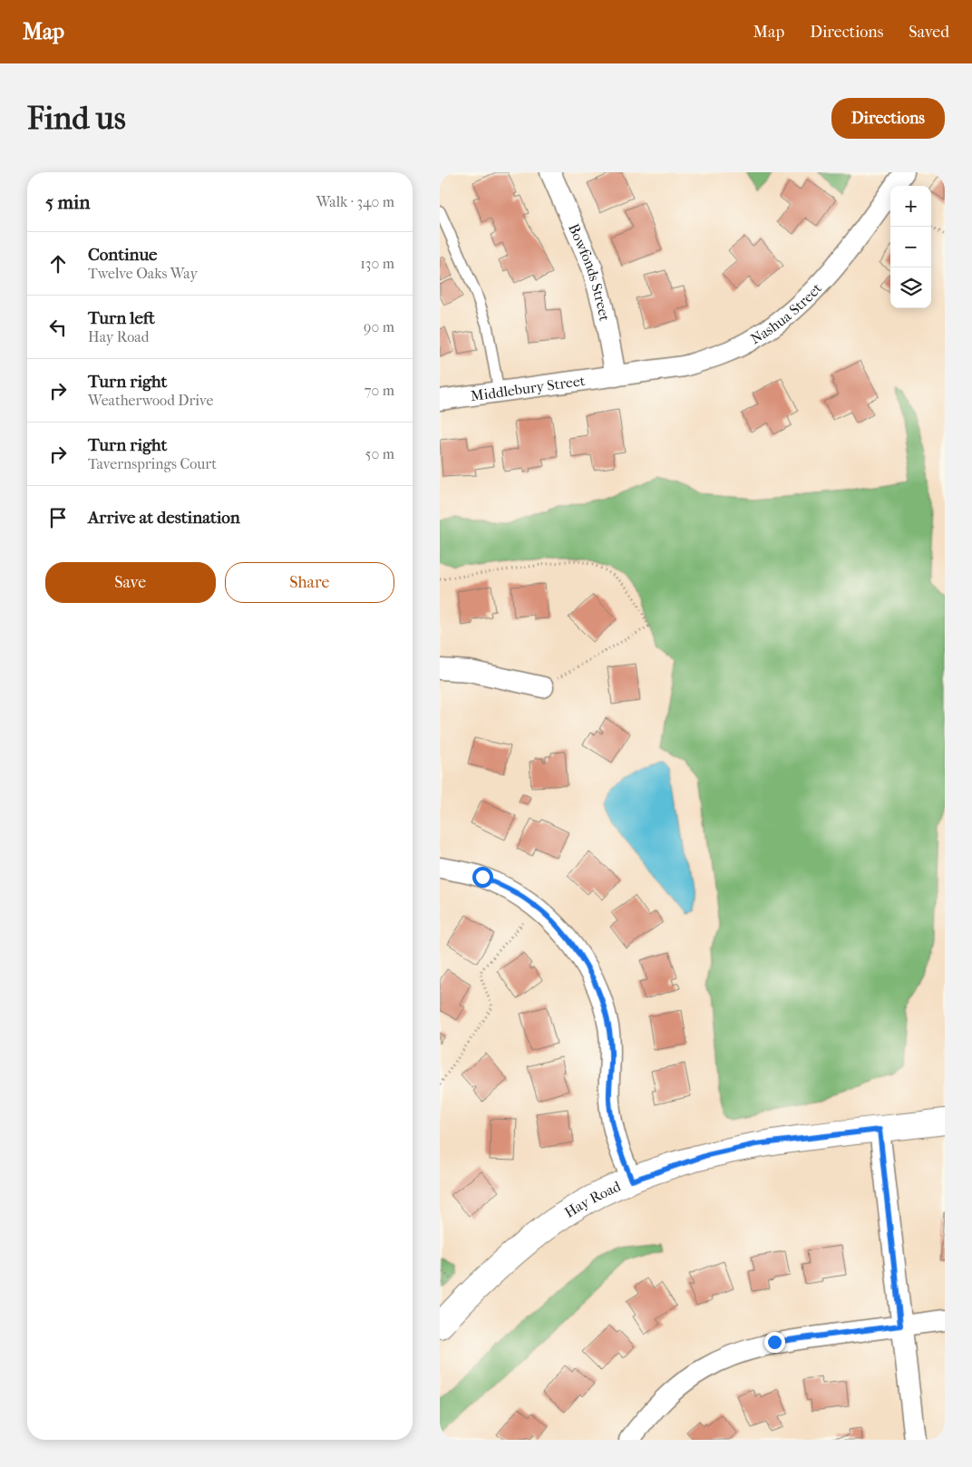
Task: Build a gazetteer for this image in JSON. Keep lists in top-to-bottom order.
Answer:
{
  "streets": {
    "street": [
      "Bowfonds Street",
      "Nashua Street",
      "Middlebury Street",
      "Hay Road"
    ]
  },
  "crossings": [
    ["Bowfonds Street", "Nashua Street"],
    ["Bowfonds Street", "Middlebury Street"],
    ["Nashua Street", "Middlebury Street"]
  ],
  "page": {
    "header": "Map",
    "nav": ["Map", "Directions", "Saved"],
    "buttons": [
      "Directions",
      ["Save", "Share"]
    ],
    "title": "Find us",
    "heading": ["5 min", "Walk · 340 m"],
    "map_buttons": ["+", "−"],
    "list": [
      ["Continue", "Twelve Oaks Way", "130 m"],
      ["Turn left", "Hay Road", "90 m"],
      ["Turn right", "Weatherwood Drive", "70 m"],
      ["Turn right", "Tavernsprings Court", "50 m"],
      "Arrive at destination"
    ]
  }
}
